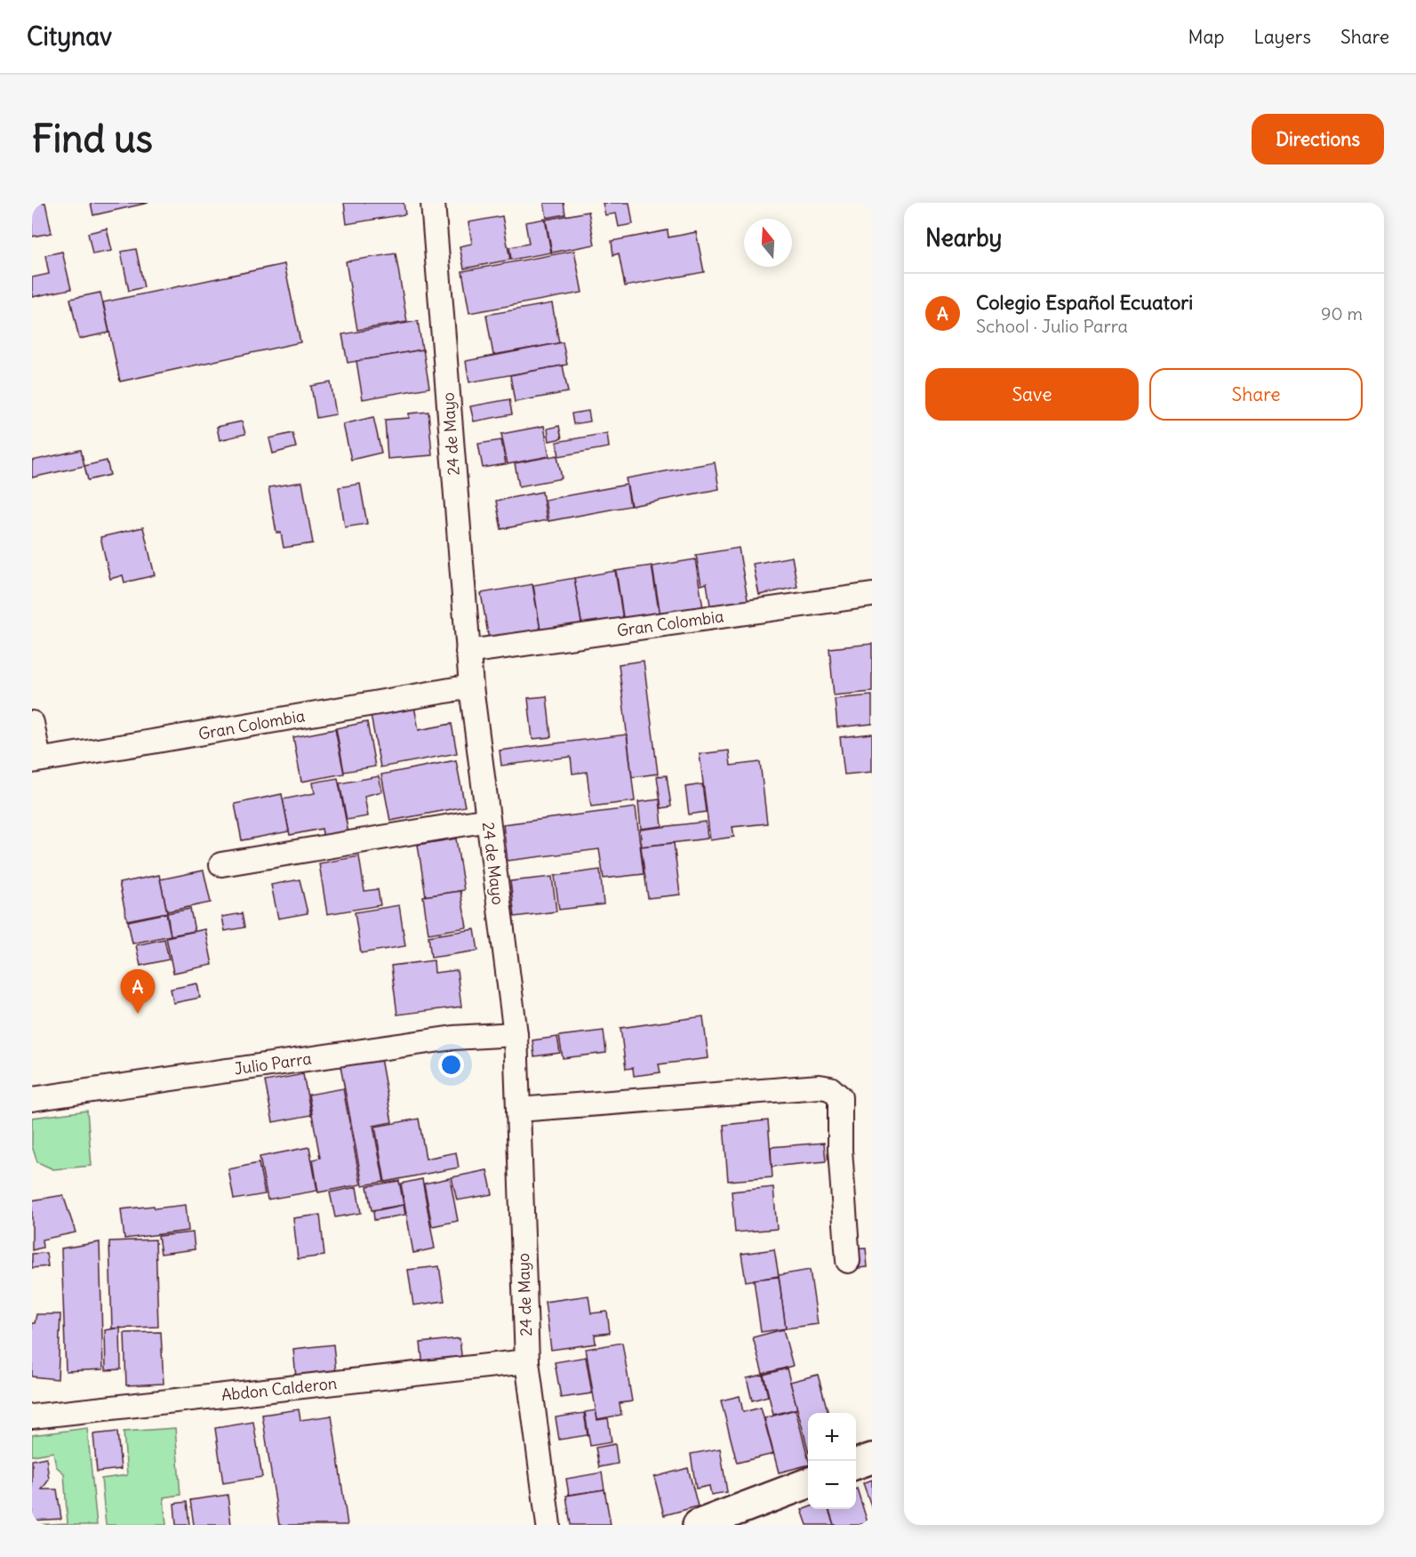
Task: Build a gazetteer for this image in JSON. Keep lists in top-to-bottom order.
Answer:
{
  "streets": {
    "street": [
      "24 de Mayo",
      "Gran Colombia",
      "Julio Parra",
      "Abdon Calderon"
    ]
  },
  "crossings": [
    ["24 de Mayo", "Gran Colombia"],
    ["24 de Mayo", "Julio Parra"],
    ["24 de Mayo", "Abdon Calderon"]
  ],
  "north": "top",
  "page": {
    "header": "Citynav",
    "nav": ["Map", "Layers", "Share"],
    "buttons": [
      "Directions",
      ["Save", "Share"]
    ],
    "title": "Find us",
    "heading": "Nearby",
    "list": [
      {
        "mark": "A",
        "name": "Colegio Español Ecuatori",
        "note": "School · Julio Parra",
        "value": "90 m"
      }
    ],
    "pins": "A",
    "map_buttons": ["+", "−"]
  }
}
